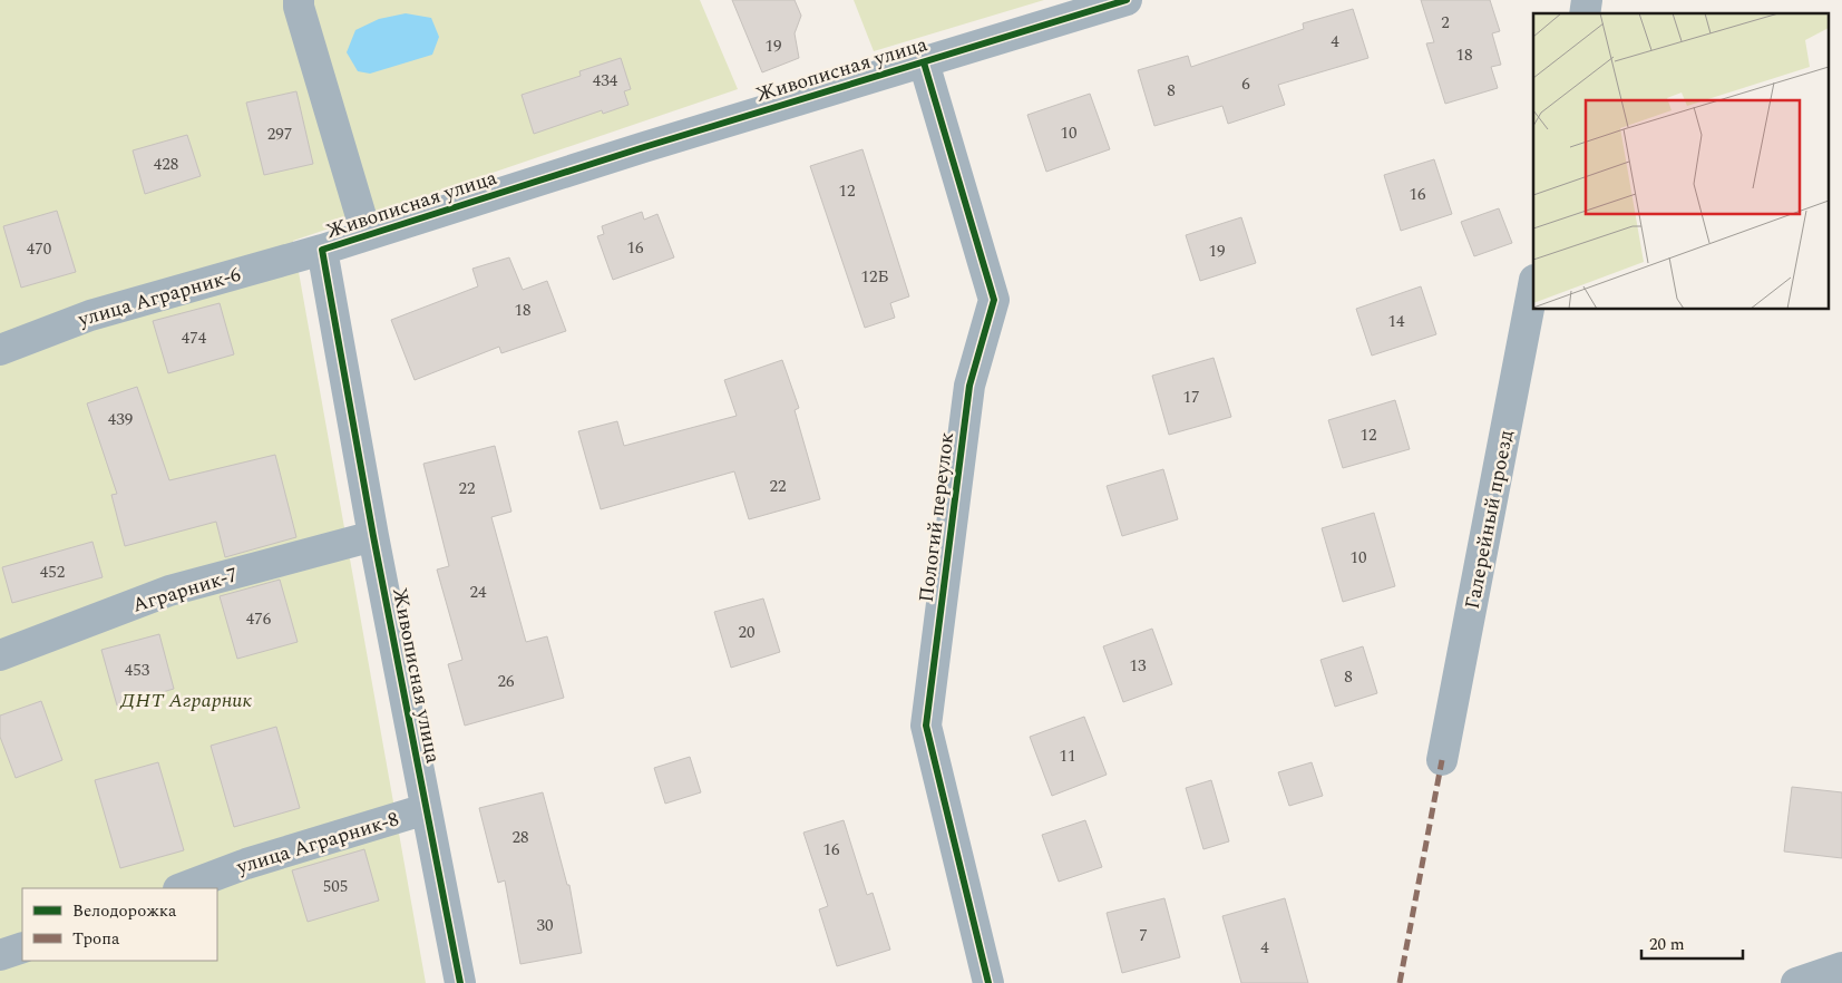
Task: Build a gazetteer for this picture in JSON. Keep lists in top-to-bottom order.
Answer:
{
  "streets": {
    "street": [
      "Живописная улица",
      "улица Аграрник-6",
      "Пологий переулок",
      "Галерейный проезд",
      "Аграрник-7",
      "улица Аграрник-8"
    ]
  },
  "crossings": [
    ["Живописная улица", "улица Аграрник-6"],
    ["Живописная улица", "Пологий переулок"],
    ["Живописная улица", "Аграрник-7"],
    ["Живописная улица", "улица Аграрник-8"]
  ],
  "parks": ["ДНТ Аграрник"],
  "house_numbers": [
    "2",
    "4",
    "19",
    "18",
    "434",
    "6",
    "8",
    "10",
    "297",
    "428",
    "12",
    "16",
    "16",
    "470",
    "19",
    "12Б",
    "18",
    "14",
    "474",
    "17",
    "439",
    "12",
    "22",
    "22",
    "10",
    "452",
    "24",
    "476",
    "20",
    "13",
    "453",
    "8",
    "26",
    "11",
    "28",
    "16",
    "505",
    "30",
    "7",
    "4"
  ],
  "legend": ["Велодорожка", "Тропа"],
  "scale_bar": "20 m"
}
